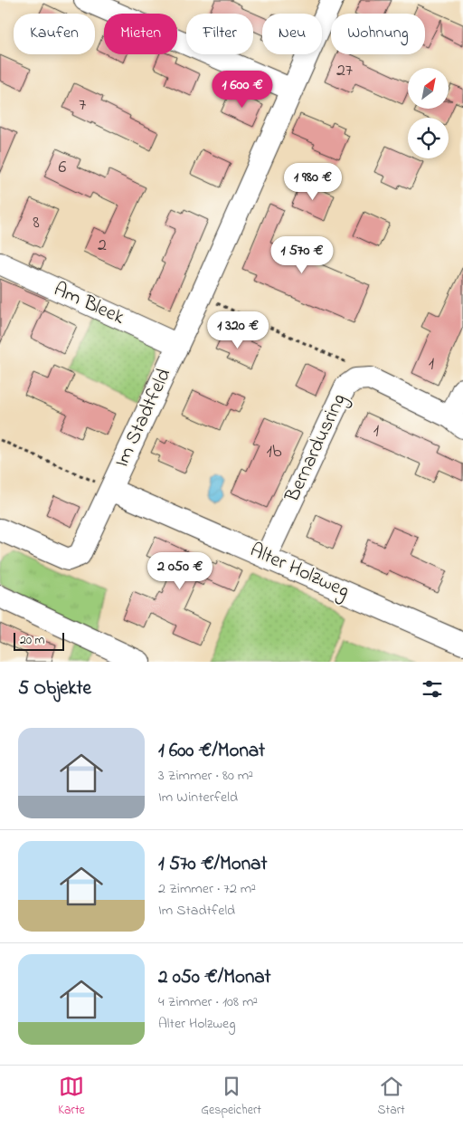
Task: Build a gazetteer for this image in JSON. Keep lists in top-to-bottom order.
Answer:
{
  "streets": {
    "street": [
      "Am Bleek",
      "Im Stadtfeld",
      "Bernardusring",
      "Alter Holzweg"
    ]
  },
  "crossings": [
    ["Am Bleek", "Im Stadtfeld"],
    ["Im Stadtfeld", "Alter Holzweg"],
    ["Bernardusring", "Alter Holzweg"]
  ],
  "house_numbers": [
    "27",
    "7",
    "6",
    "8",
    "2",
    "1",
    "1",
    "1b"
  ],
  "scale_bar": "20 m",
  "north": "top right",
  "page": {
    "chip": [
      "Kaufen",
      "Mieten",
      "Filter",
      "Neu",
      "Wohnung"
    ],
    "price": [
      "1 600 €",
      "1 980 €",
      "1 570 €",
      "1 320 €",
      "2 050 €"
    ],
    "scale": "20 m",
    "heading": "5 Objekte",
    "list": [
      {
        "name": "1 600 €/Monat",
        "note": "3 Zimmer · 80 m² · Im Winterfeld"
      },
      {
        "name": "1 570 €/Monat",
        "note": "2 Zimmer · 72 m² · Im Stadtfeld"
      },
      {
        "name": "2 050 €/Monat",
        "note": "4 Zimmer · 108 m² · Alter Holzweg"
      }
    ],
    "tabs": ["Karte", "Gespeichert", "Start"]
  }
}
